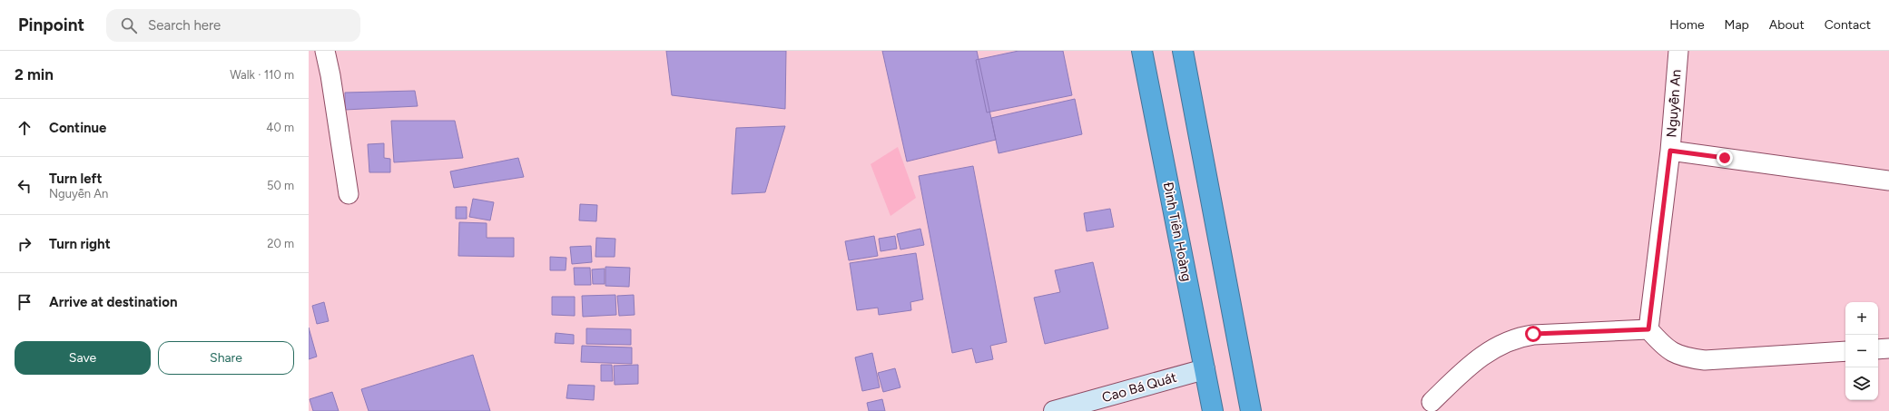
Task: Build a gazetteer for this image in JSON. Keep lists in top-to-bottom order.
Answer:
{
  "streets": {
    "highway": ["Đinh Tiên Hoàng"],
    "street": ["Nguyễn An", "Cao Bá Quát"]
  },
  "crossings": [
    ["Đinh Tiên Hoàng", "Cao Bá Quát"]
  ],
  "page": {
    "header": "Pinpoint",
    "search": "Search here",
    "nav": [
      "Home",
      "Map",
      "About",
      "Contact"
    ],
    "heading": ["2 min", "Walk · 110 m"],
    "list": [
      ["Continue", "40 m"],
      ["Turn left", "Nguyễn An", "50 m"],
      ["Turn right", "20 m"],
      "Arrive at destination"
    ],
    "map_buttons": ["+", "−"],
    "buttons": ["Save", "Share"]
  }
}
